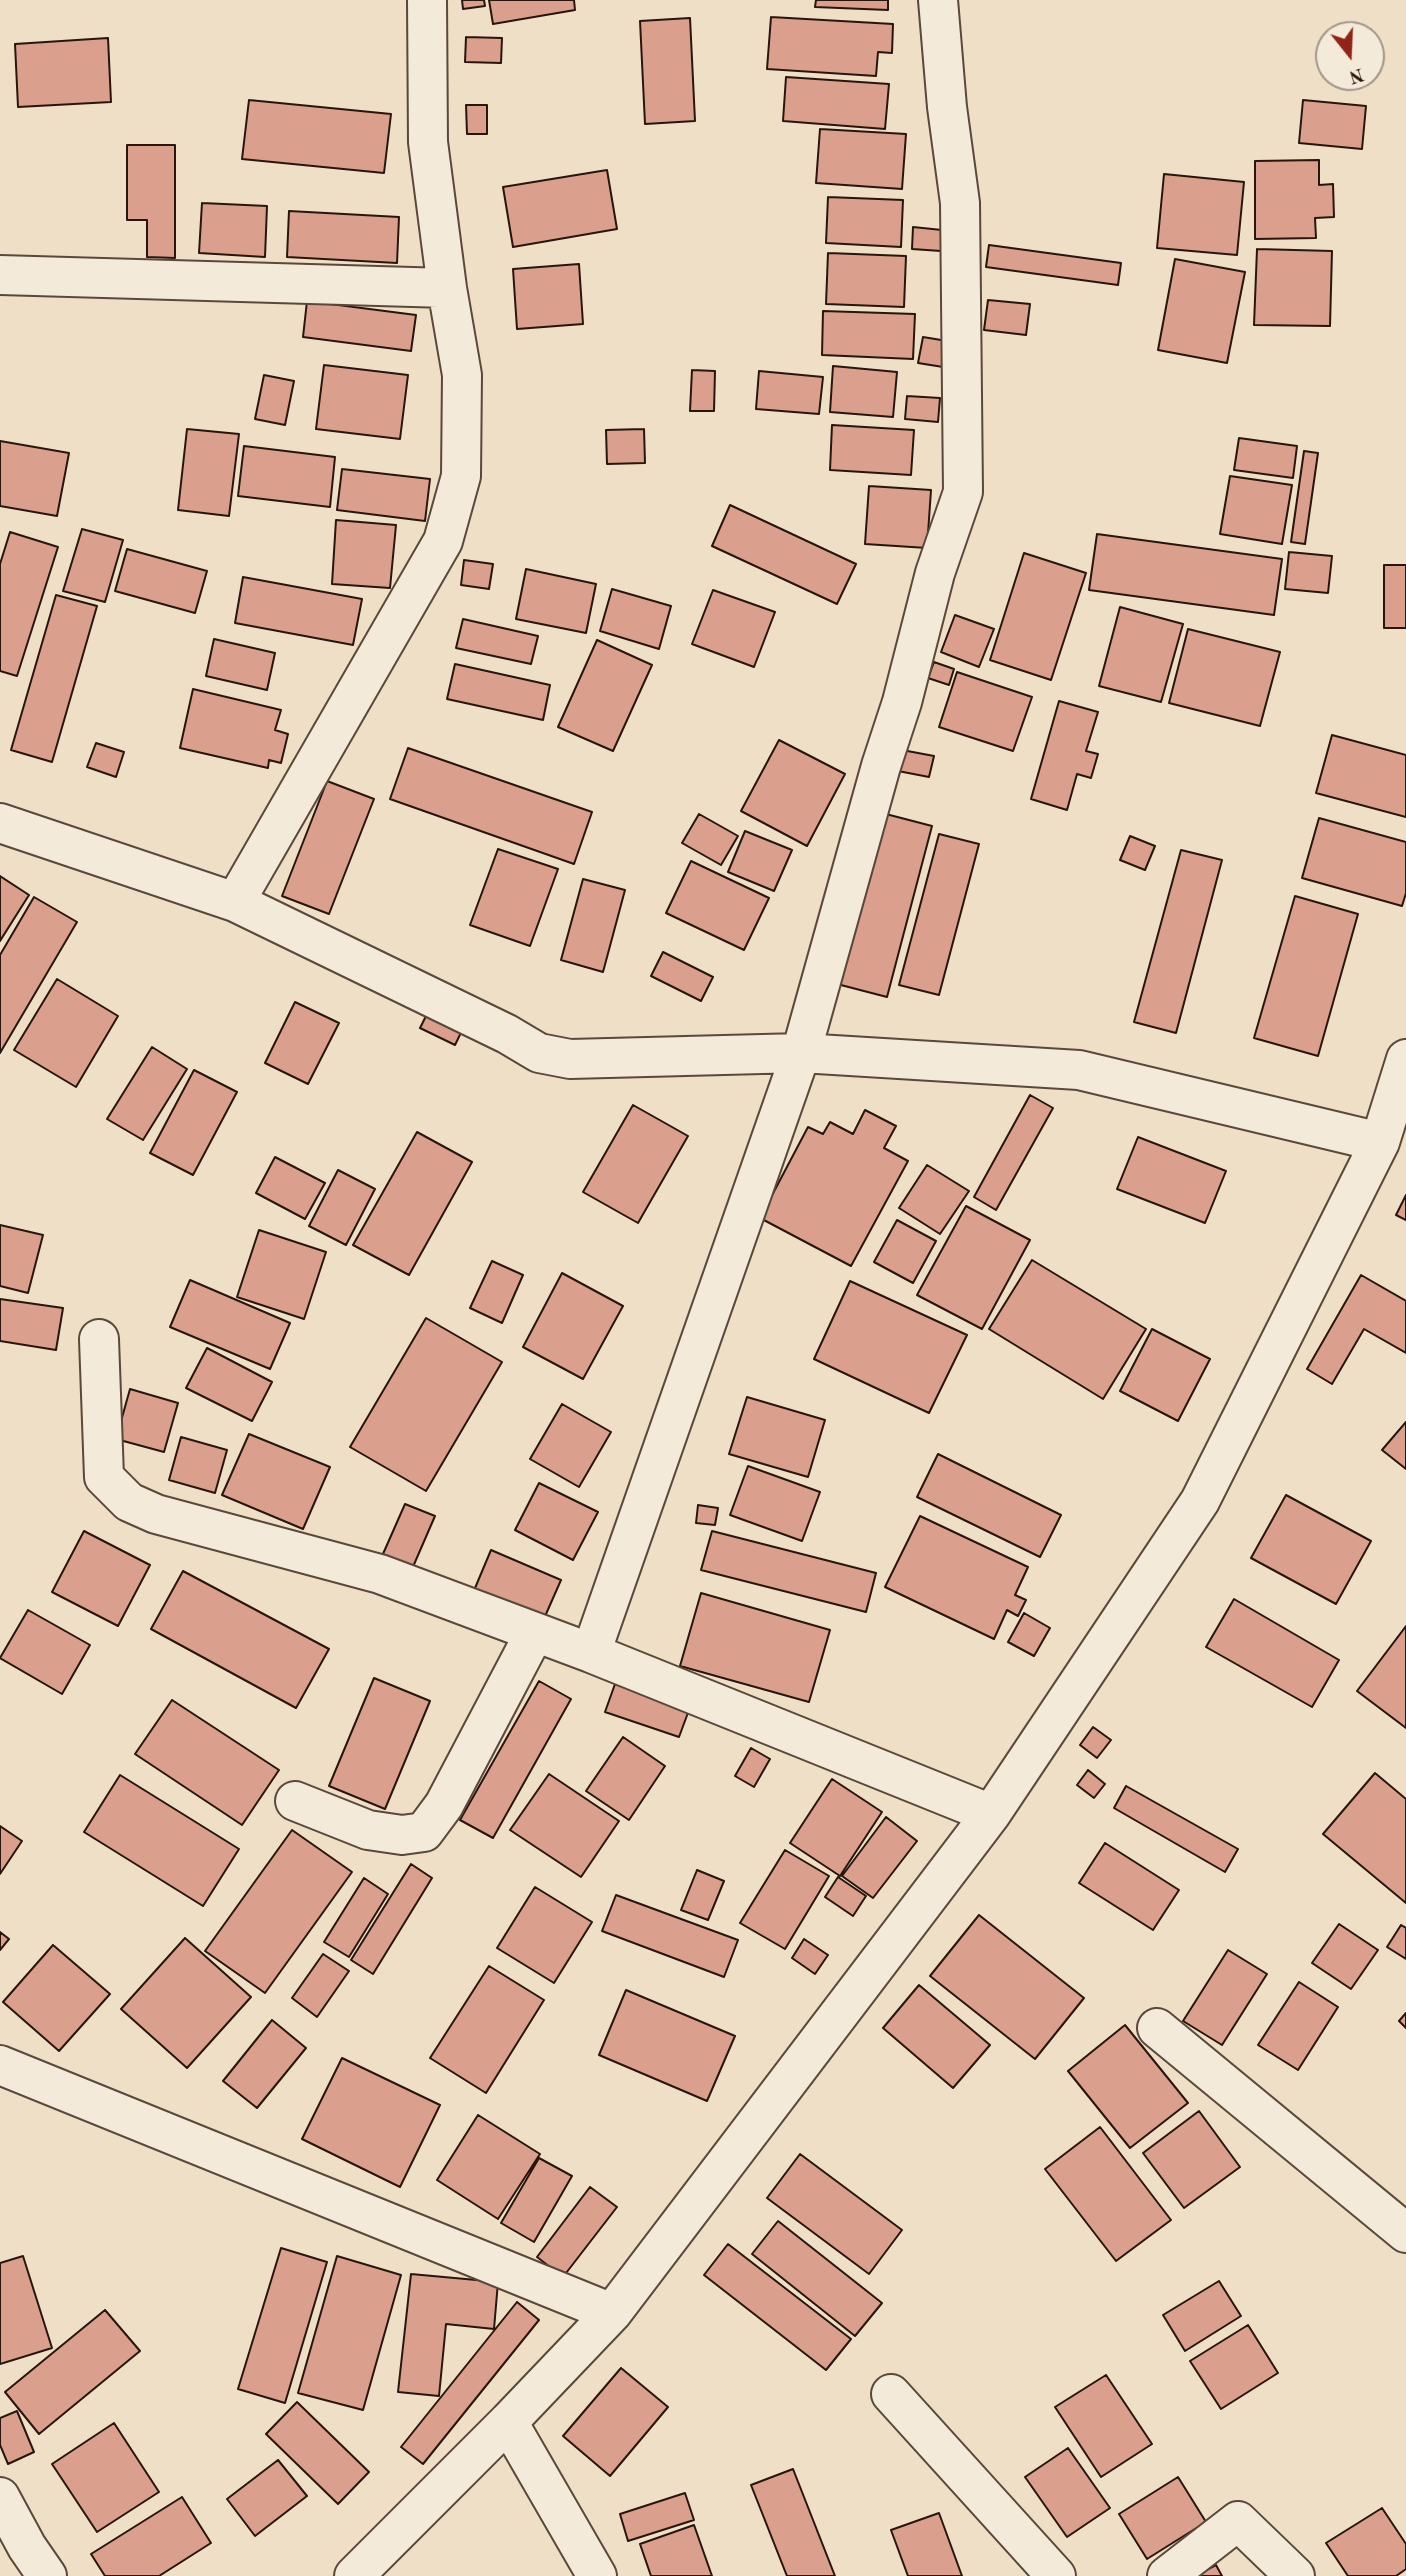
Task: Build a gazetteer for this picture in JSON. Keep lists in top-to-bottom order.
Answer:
{
  "north": "bottom"
}
